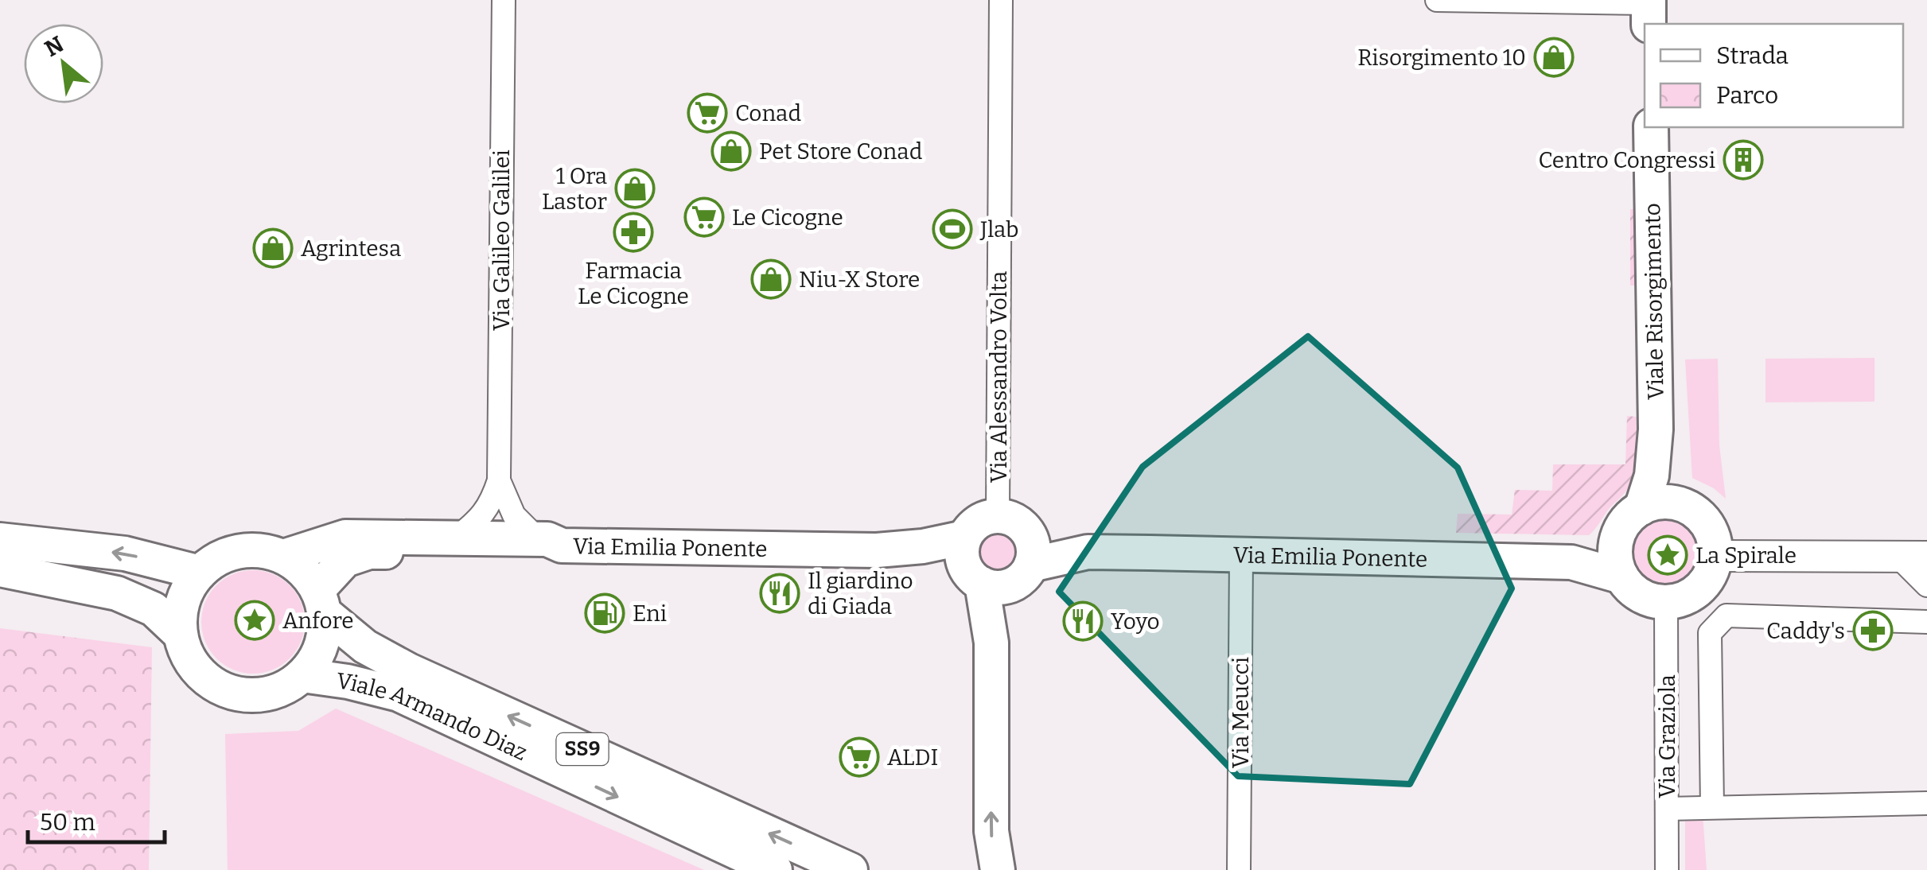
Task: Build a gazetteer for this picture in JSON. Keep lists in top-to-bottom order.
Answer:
{
  "streets": {
    "main road": [
      "Viale Risorgimento",
      "Via Emilia Ponente",
      "Viale Armando Diaz",
      "SS9"
    ],
    "street": [
      "Via Galileo Galilei",
      "Via Alessandro Volta",
      "Via Meucci",
      "Via Graziola"
    ]
  },
  "crossings": [
    ["Via Galileo Galilei", "Via Emilia Ponente"],
    ["Viale Risorgimento", "Via Emilia Ponente"],
    ["Viale Risorgimento", "Via Graziola"],
    ["Via Alessandro Volta", "Via Emilia Ponente"],
    ["Via Emilia Ponente", "Via Meucci"],
    ["Via Emilia Ponente", "Viale Armando Diaz"],
    ["Via Emilia Ponente", "Via Graziola"],
    ["Via Emilia Ponente", "SS9"],
    ["Viale Armando Diaz", "SS9"]
  ],
  "places": {
    "shop": [
      "Risorgimento 10",
      "Pet Store Conad",
      "1 Ora Lastor",
      "Agrintesa",
      "Niu-X Store"
    ],
    "supermarket": ["Conad", "Le Cicogne", "ALDI"],
    "building": ["Centro Congressi"],
    "sports": ["Jlab"],
    "pharmacy": ["Farmacia Le Cicogne", "Caddy's"],
    "place": ["La Spirale", "Anfore"],
    "restaurant": ["Il giardino di Giada", "Yoyo"],
    "fuel station": ["Eni"]
  },
  "legend": ["Strada", "Parco"],
  "scale_bar": "50 m",
  "north": "top left"
}
